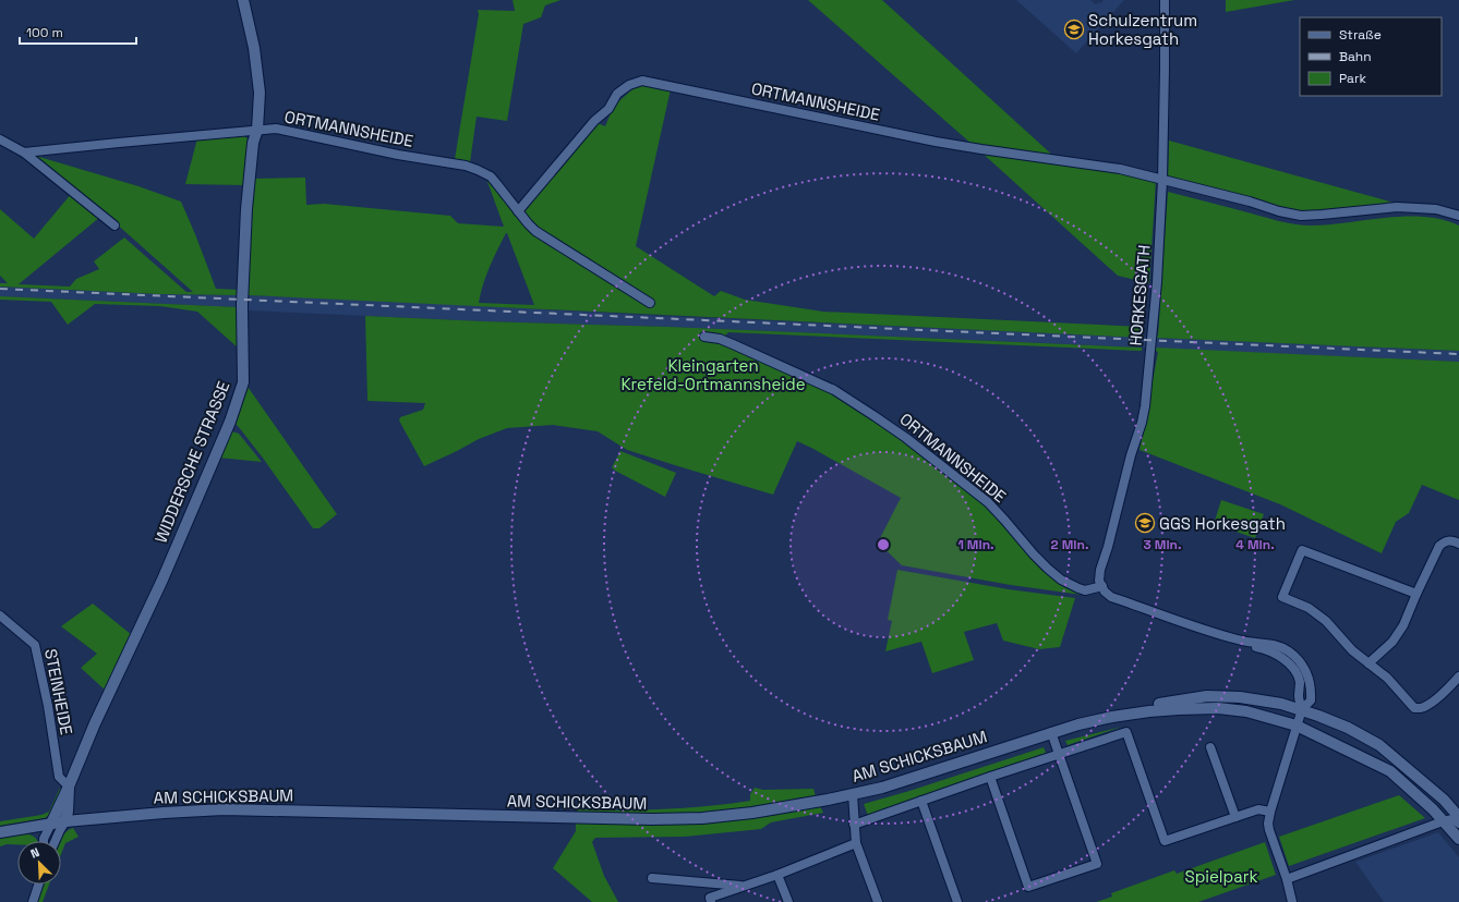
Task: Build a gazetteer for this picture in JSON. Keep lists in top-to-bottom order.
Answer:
{
  "streets": {
    "street": [
      "ORTMANNSHEIDE",
      "HORKESGATH",
      "WIDDERSCHE STRASSE",
      "STEINHEIDE",
      "AM SCHICKSBAUM"
    ]
  },
  "crossings": [
    ["ORTMANNSHEIDE", "HORKESGATH"],
    ["ORTMANNSHEIDE", "WIDDERSCHE STRASSE"],
    ["WIDDERSCHE STRASSE", "STEINHEIDE"],
    ["WIDDERSCHE STRASSE", "AM SCHICKSBAUM"]
  ],
  "parks": ["Kleingarten Krefeld-Ortmannsheide", "Spielpark"],
  "places": {
    "school or university": ["Schulzentrum Horkesgath", "GGS Horkesgath"]
  },
  "legend": ["Straße", "Bahn", "Park"],
  "scale_bar": "100 m",
  "north": "top left",
  "rings": [
    "1 Min.",
    "2 Min.",
    "3 Min.",
    "4 Min."
  ]
}
